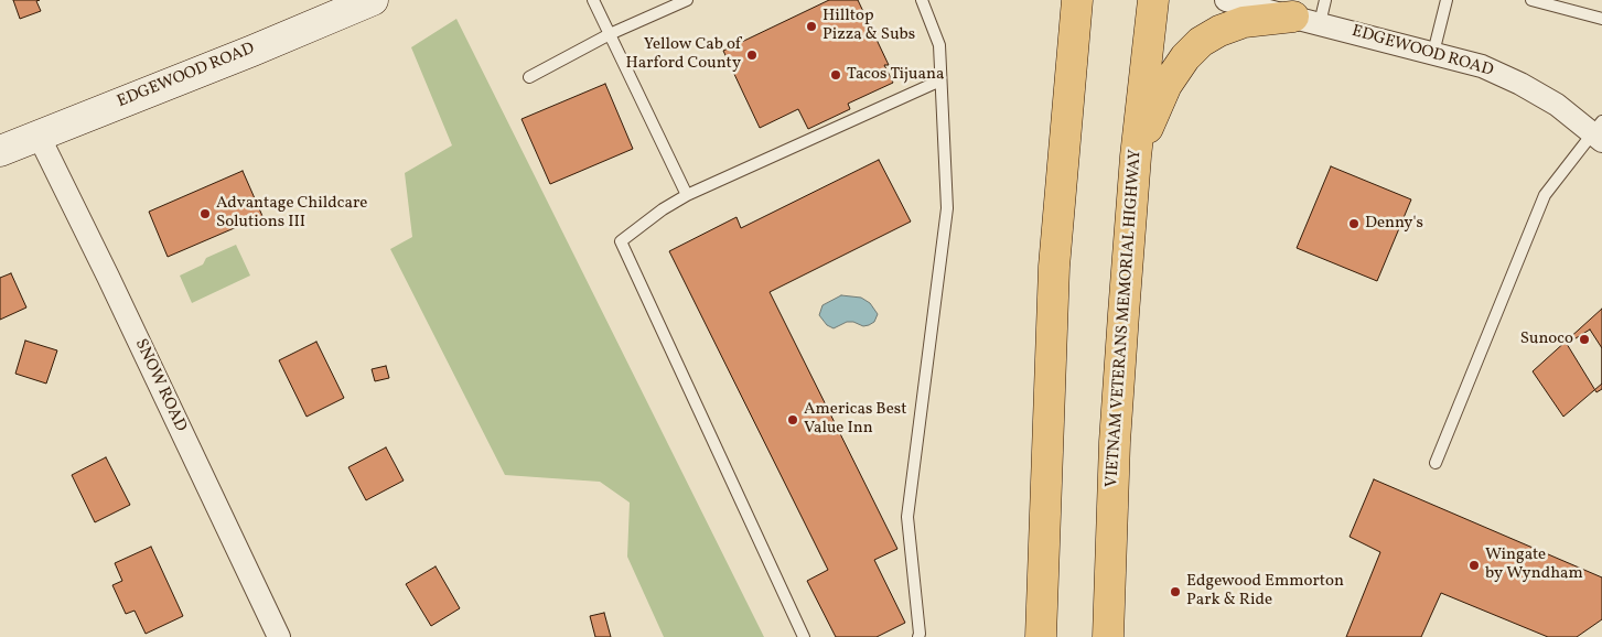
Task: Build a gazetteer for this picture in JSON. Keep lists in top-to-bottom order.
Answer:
{
  "streets": {
    "highway": ["VIETNAM VETERANS MEMORIAL HIGHWAY"],
    "street": ["EDGEWOOD ROAD", "SNOW ROAD"]
  },
  "crossings": [
    ["EDGEWOOD ROAD", "SNOW ROAD"]
  ],
  "places": [
    "Hilltop Pizza & Subs",
    "Yellow Cab of Harford County",
    "Tacos Tijuana",
    "Advantage Childcare Solutions III",
    "Denny's",
    "Sunoco",
    "Americas Best Value Inn",
    "Wingate by Wyndham",
    "Edgewood Emmorton Park & Ride"
  ]
}
